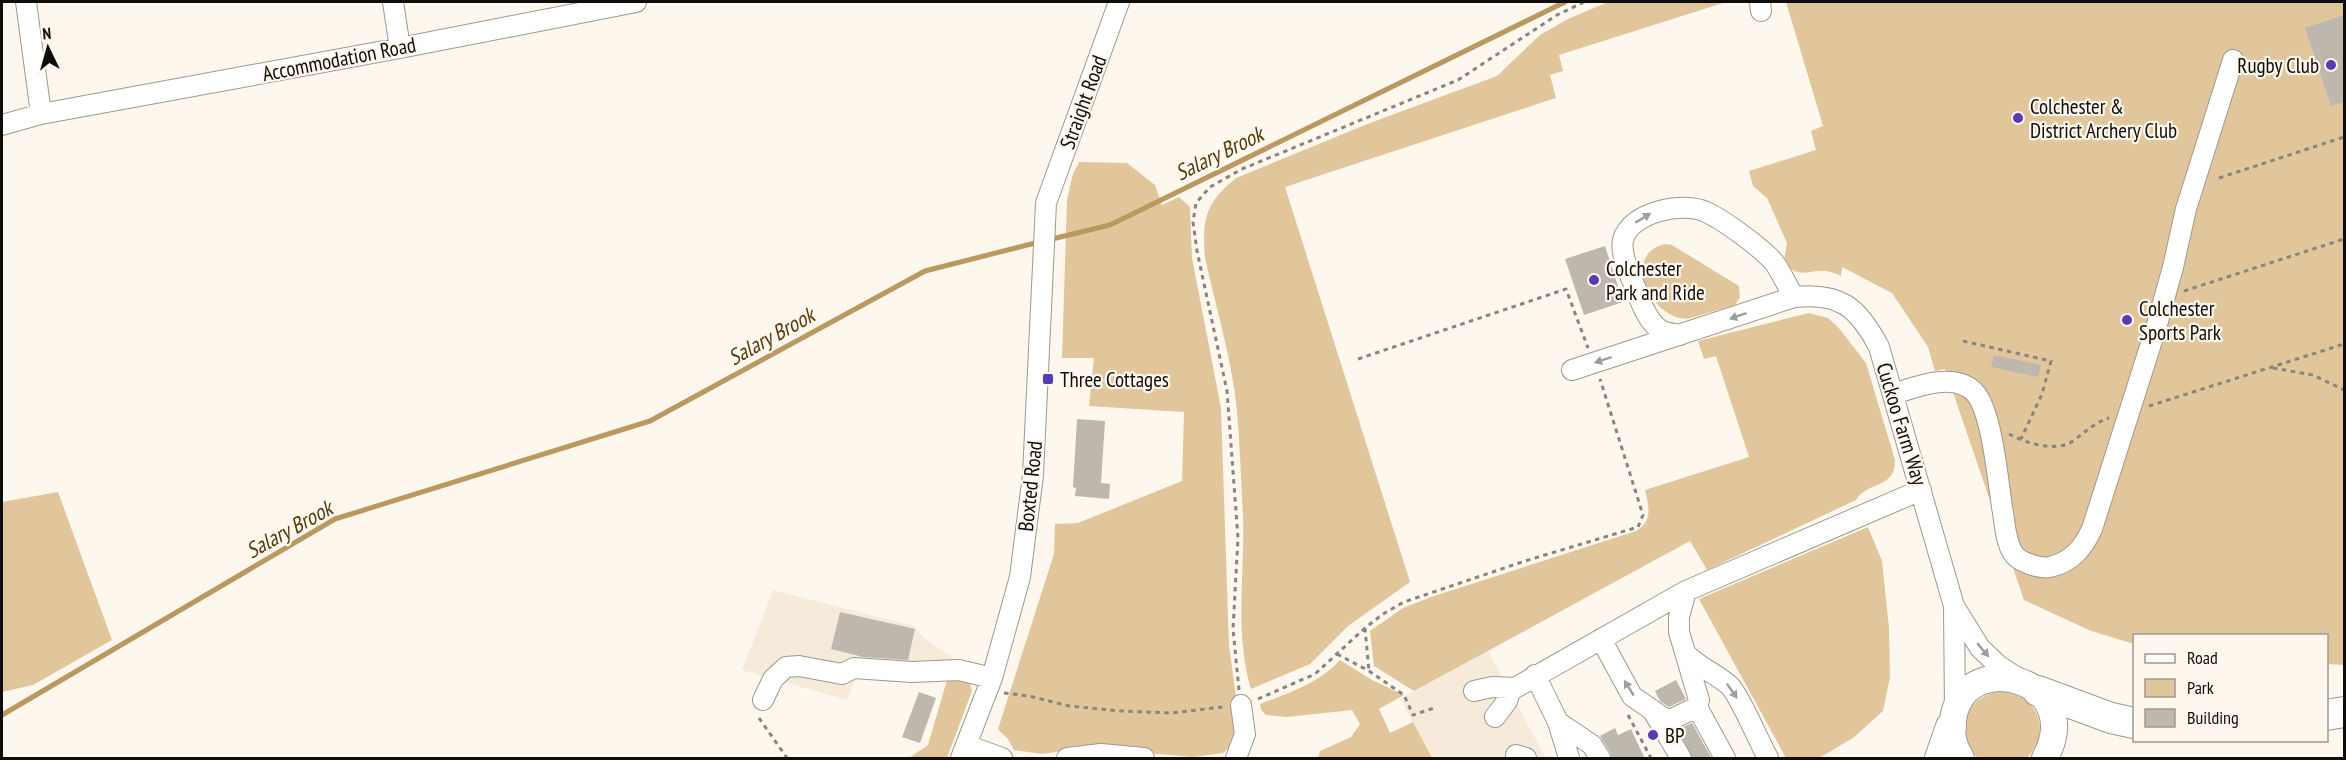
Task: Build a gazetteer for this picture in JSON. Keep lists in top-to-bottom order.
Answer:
{
  "streets": {
    "street": [
      "Accommodation Road",
      "Straight Road",
      "Cuckoo Farm Way",
      "Boxted Road"
    ]
  },
  "crossings": [
    ["Straight Road", "Boxted Road"]
  ],
  "water": ["Salary Brook"],
  "places": {
    "other": [
      "Rugby Club",
      "Colchester & District Archery Club",
      "Colchester Park and Ride",
      "Colchester Sports Park",
      "BP"
    ],
    "transit": ["Three Cottages"]
  },
  "legend": ["Road", "Park", "Building"],
  "north": "top"
}
